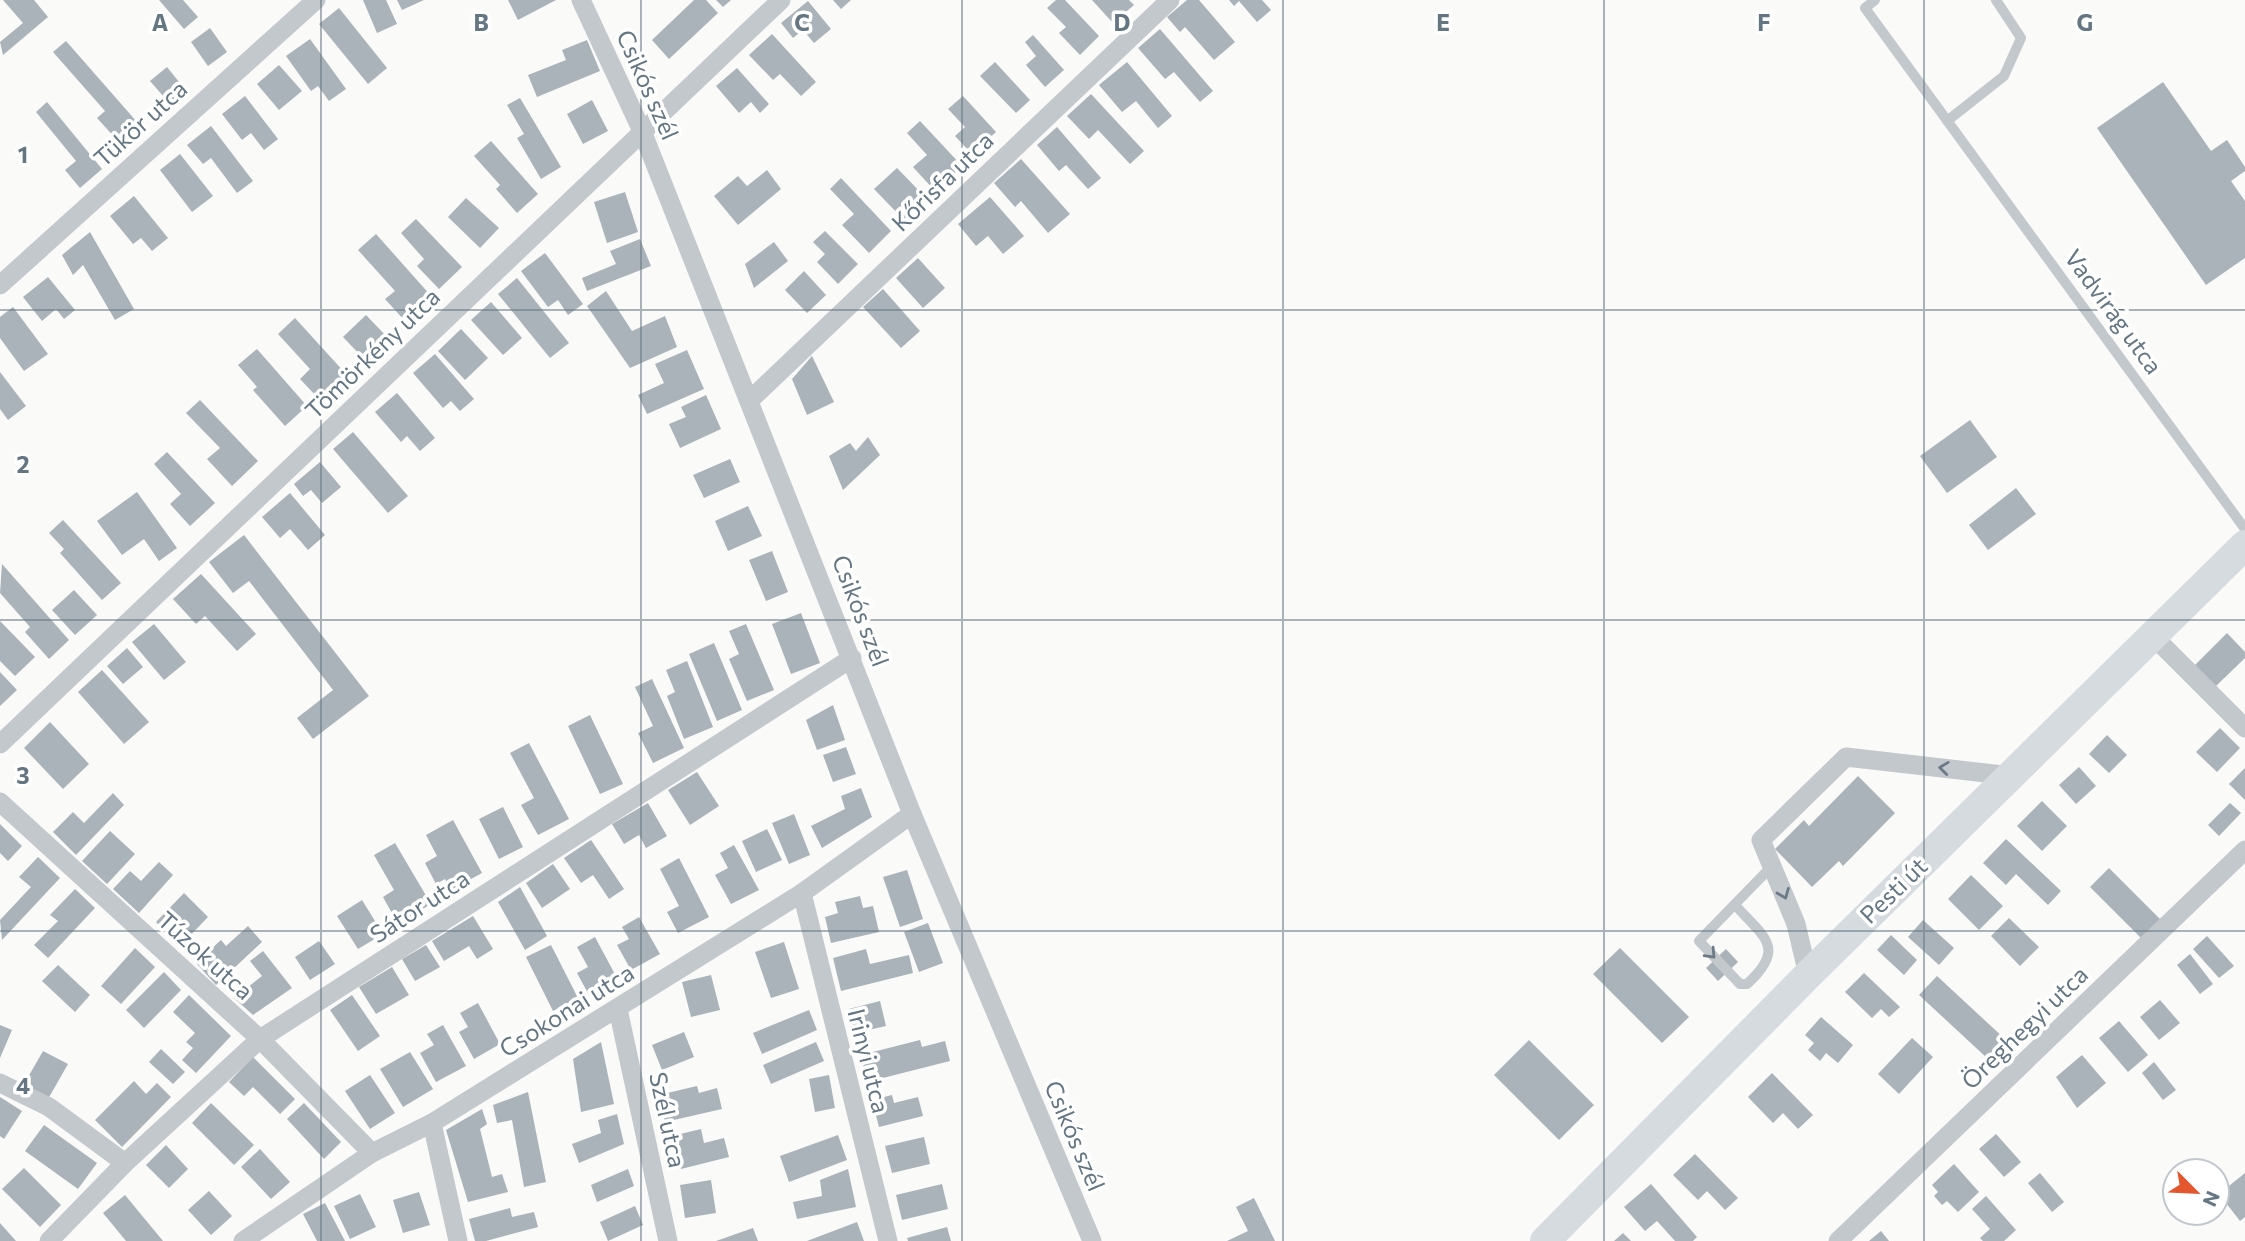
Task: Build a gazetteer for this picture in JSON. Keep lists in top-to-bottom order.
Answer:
{
  "streets": {
    "main road": ["Pesti út"],
    "street": [
      "Csikós szél",
      "Tükör utca",
      "Kőrisfa utca",
      "Tömörkény utca",
      "Sátor utca",
      "Túzok utca",
      "Csokonai utca",
      "Öreghegyi utca",
      "Irinyi utca",
      "Szél utca"
    ],
    "lane": ["Vadvirág utca"]
  },
  "crossings": [
    ["Csikós szél", "Kőrisfa utca"],
    ["Csikós szél", "Tömörkény utca"],
    ["Csikós szél", "Sátor utca"],
    ["Csikós szél", "Csokonai utca"],
    ["Sátor utca", "Túzok utca"],
    ["Túzok utca", "Csokonai utca"],
    ["Csokonai utca", "Irinyi utca"],
    ["Csokonai utca", "Szél utca"]
  ],
  "north": "bottom right",
  "grid": {
    "columns": [
      "A",
      "B",
      "C",
      "D",
      "E",
      "F",
      "G"
    ],
    "rows": [
      "1",
      "2",
      "3",
      "4"
    ]
  }
}
